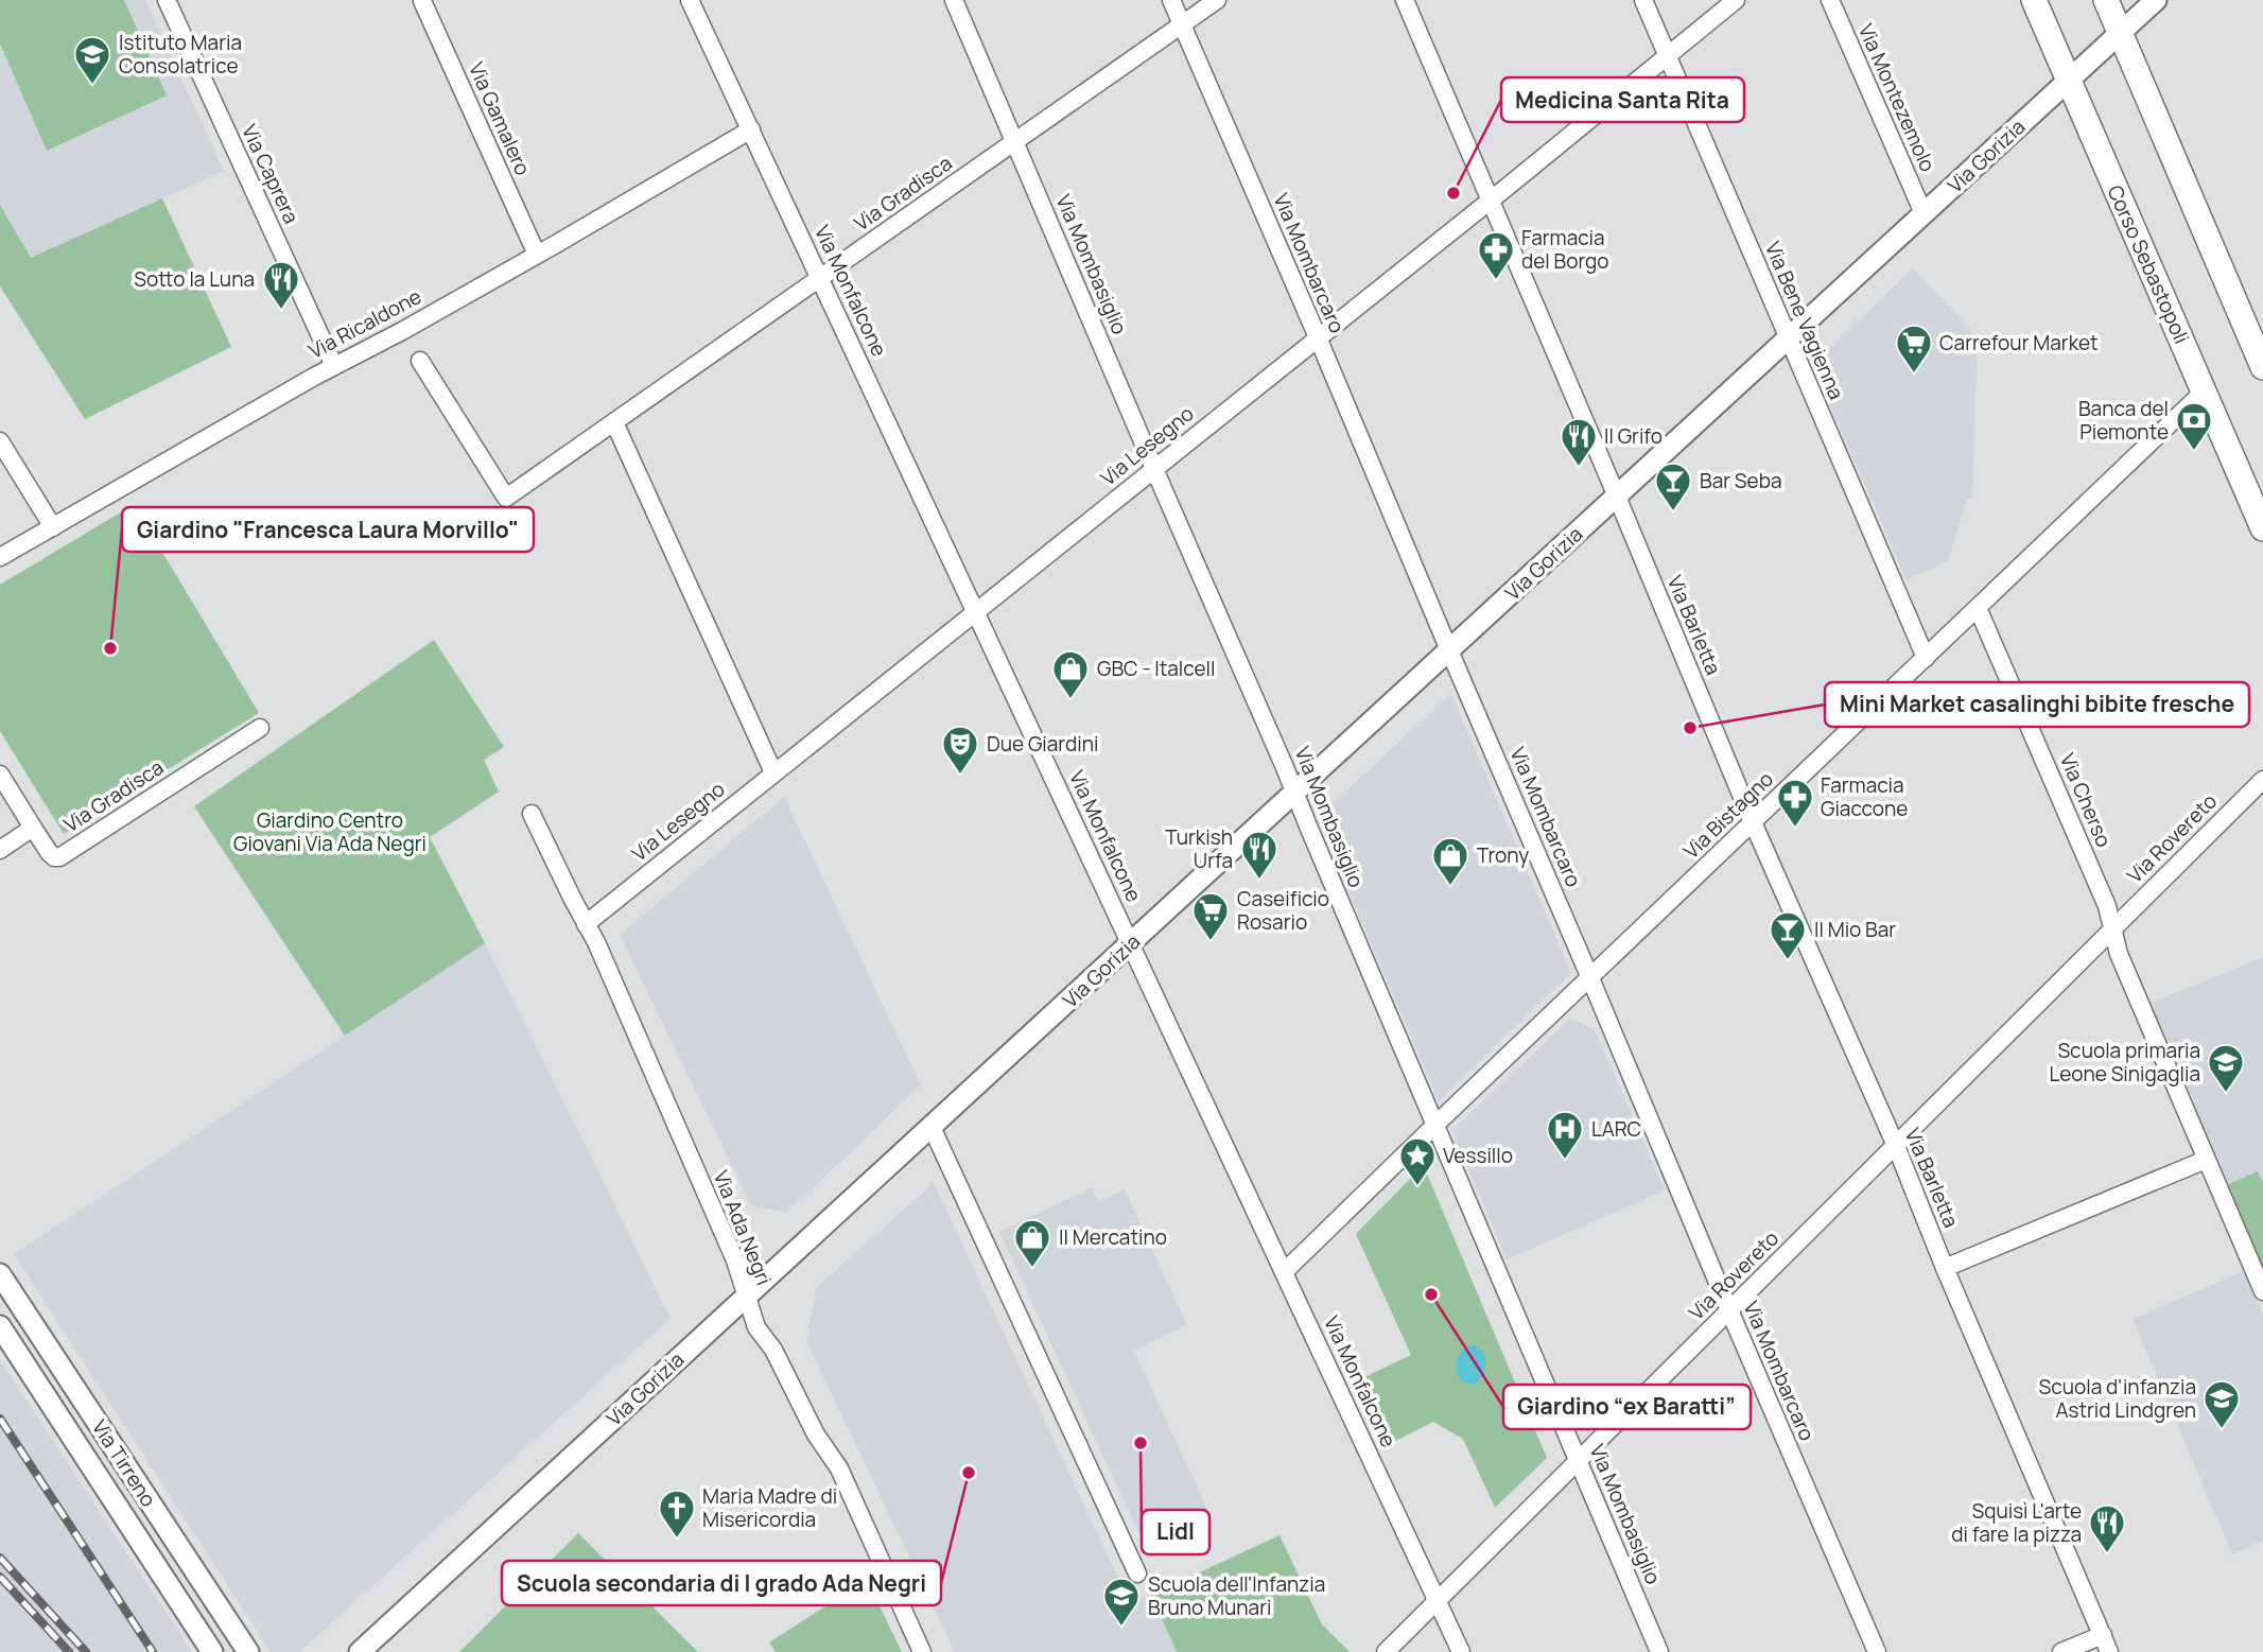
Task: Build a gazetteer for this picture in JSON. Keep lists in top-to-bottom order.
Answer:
{
  "streets": {
    "main road": ["Corso Sebastopoli"],
    "street": [
      "Via Montezemolo",
      "Via Gamalero",
      "Via Gorizia",
      "Via Caprera",
      "Via Gradisca",
      "Via Mombarcaro",
      "Via Mombasiglio",
      "Via Monfalcone",
      "Via Bene Vagienna",
      "Via Ricaldone",
      "Via Lesegno",
      "Via Barletta",
      "Via Cherso",
      "Via Bistagno",
      "Via Rovereto",
      "Via Ada Negri",
      "Via Tirreno"
    ]
  },
  "crossings": [
    ["Via Montezemolo", "Via Gorizia"],
    ["Via Gamalero", "Via Ricaldone"],
    ["Via Gorizia", "Via Mombarcaro"],
    ["Via Gorizia", "Via Mombasiglio"],
    ["Via Gorizia", "Corso Sebastopoli"],
    ["Via Gorizia", "Via Monfalcone"],
    ["Via Gorizia", "Via Bene Vagienna"],
    ["Via Gorizia", "Via Barletta"],
    ["Via Gorizia", "Via Ada Negri"],
    ["Via Caprera", "Via Ricaldone"],
    ["Via Gradisca", "Via Mombarcaro"],
    ["Via Gradisca", "Via Mombasiglio"],
    ["Via Gradisca", "Via Monfalcone"],
    ["Via Mombarcaro", "Via Lesegno"],
    ["Via Mombarcaro", "Via Bistagno"],
    ["Via Mombarcaro", "Via Rovereto"],
    ["Via Mombasiglio", "Via Lesegno"],
    ["Via Mombasiglio", "Via Bistagno"],
    ["Via Mombasiglio", "Via Rovereto"],
    ["Corso Sebastopoli", "Via Bistagno"],
    ["Via Monfalcone", "Via Ricaldone"],
    ["Via Monfalcone", "Via Lesegno"],
    ["Via Monfalcone", "Via Bistagno"],
    ["Via Monfalcone", "Via Rovereto"],
    ["Via Bene Vagienna", "Via Lesegno"],
    ["Via Bene Vagienna", "Via Bistagno"],
    ["Via Lesegno", "Via Barletta"],
    ["Via Lesegno", "Via Ada Negri"],
    ["Via Barletta", "Via Bistagno"],
    ["Via Barletta", "Via Rovereto"],
    ["Via Cherso", "Via Bistagno"],
    ["Via Cherso", "Via Rovereto"]
  ],
  "parks": ["Giardino Centro Giovani Via Ada Negri"],
  "places": {
    "school or university": [
      "Istituto Maria Consolatrice",
      "Scuola primaria Leone Sinigaglia",
      "Scuola d'infanzia Astrid Lindgren",
      "Scuola dell'Infanzia Bruno Munari"
    ],
    "other": [
      "Medicina Santa Rita",
      "Giardino \"Francesca Laura Morvillo\"",
      "Mini Market casalinghi bibite fresche",
      "Giardino “ex Baratti”",
      "Lidl",
      "Scuola secondaria di I grado Ada Negri"
    ],
    "pharmacy": ["Farmacia del Borgo", "Farmacia Giaccone"],
    "restaurant": [
      "Sotto la Luna",
      "Il Grifo",
      "Turkish Urfa",
      "Squisì L'arte di fare la pizza"
    ],
    "supermarket": ["Carrefour Market", "Caseificio Rosario"],
    "bank": ["Banca del Piemonte"],
    "bar": ["Bar Seba", "Il Mio Bar"],
    "shop": ["GBC - Italcell", "Trony", "Il Mercatino"],
    "theatre": ["Due Giardini"],
    "hospital": ["LARC"],
    "place": ["Vessillo"],
    "church": ["Maria Madre di Misericordia"]
  }
}
